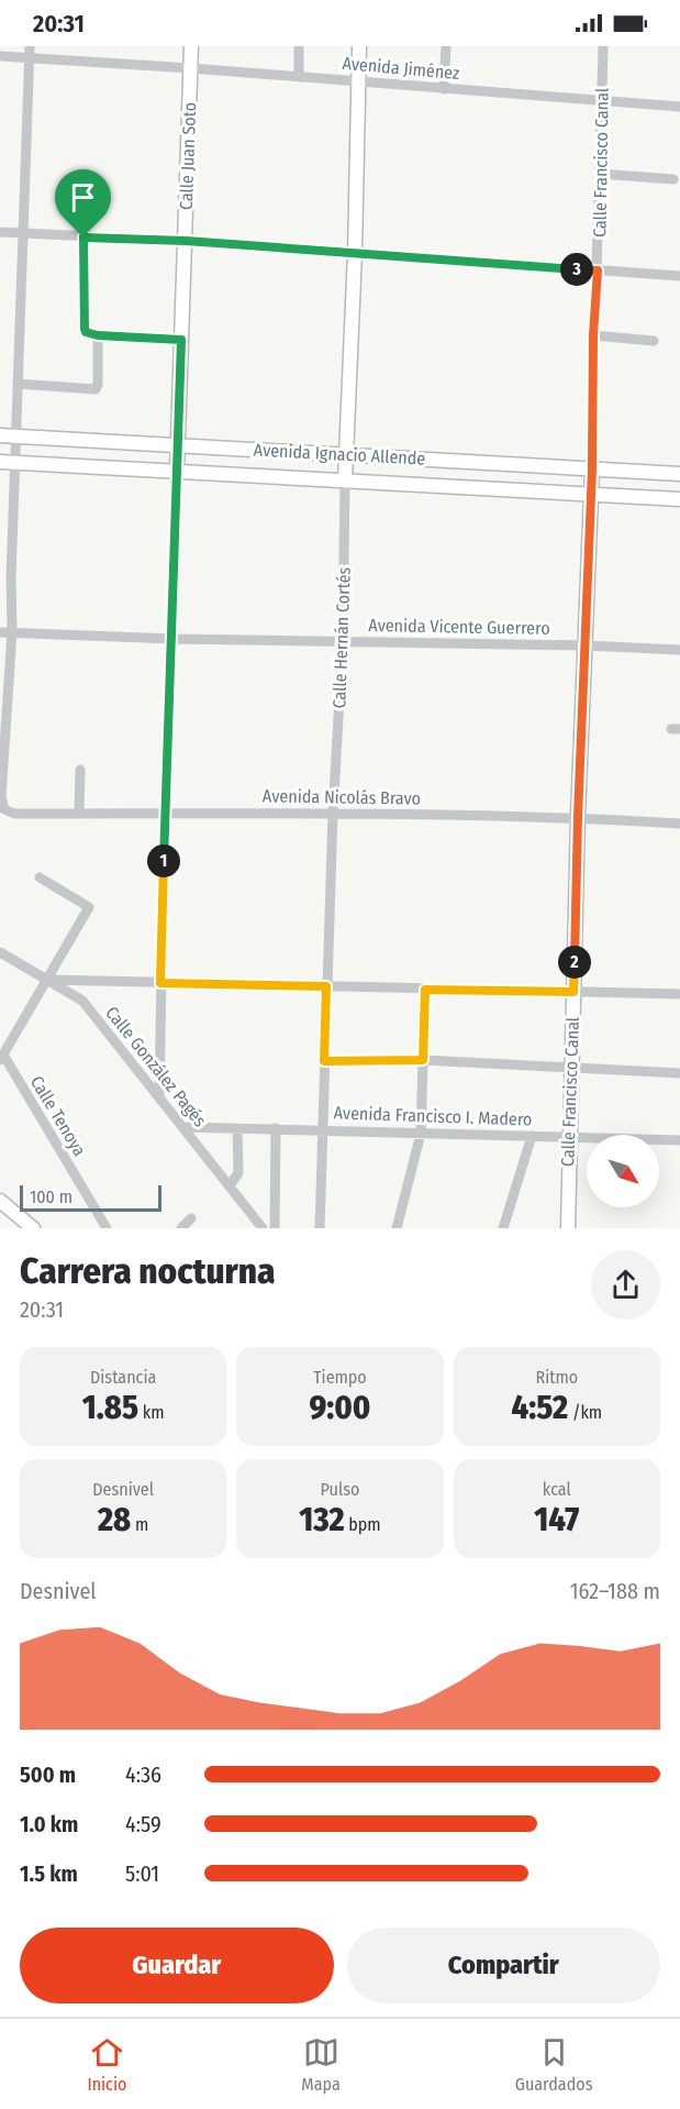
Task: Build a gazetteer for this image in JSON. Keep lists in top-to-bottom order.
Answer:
{
  "streets": {
    "main road": [
      "Calle Juan Soto",
      "Calle Francisco Canal",
      "Avenida Ignacio Allende",
      "Calle Hernán Cortés"
    ],
    "street": [
      "Avenida Jiménez",
      "Avenida Vicente Guerrero",
      "Avenida Nicolás Bravo",
      "Calle González Pagés",
      "Calle Tenoya",
      "Avenida Francisco I. Madero"
    ]
  },
  "crossings": [
    ["Avenida Jiménez", "Calle Juan Soto"],
    ["Avenida Jiménez", "Calle Francisco Canal"],
    ["Avenida Jiménez", "Calle Hernán Cortés"],
    ["Calle Juan Soto", "Avenida Ignacio Allende"],
    ["Calle Juan Soto", "Avenida Vicente Guerrero"],
    ["Calle Juan Soto", "Avenida Nicolás Bravo"],
    ["Calle Juan Soto", "Calle González Pagés"],
    ["Calle Francisco Canal", "Avenida Ignacio Allende"],
    ["Calle Francisco Canal", "Avenida Vicente Guerrero"],
    ["Calle Francisco Canal", "Avenida Nicolás Bravo"],
    ["Calle Francisco Canal", "Avenida Francisco I. Madero"],
    ["Avenida Ignacio Allende", "Calle Hernán Cortés"],
    ["Avenida Vicente Guerrero", "Calle Hernán Cortés"],
    ["Avenida Vicente Guerrero", "Avenida Nicolás Bravo"],
    ["Calle Hernán Cortés", "Avenida Nicolás Bravo"],
    ["Calle Hernán Cortés", "Avenida Francisco I. Madero"],
    ["Calle González Pagés", "Avenida Francisco I. Madero"]
  ],
  "scale_bar": "100 m",
  "north": "bottom right",
  "page": {
    "status": "20:31",
    "pins": ["3", "1", "2"],
    "scale": "100 m",
    "heading": ["Carrera nocturna", "20:31"],
    "stats": [
      ["Distancia", "1.85 km"],
      ["Tiempo", "9:00"],
      ["Ritmo", "4:52 /km"],
      ["Desnivel", "28 m"],
      ["Pulso", "132 bpm"],
      ["kcal", "147"]
    ],
    "chart": ["Desnivel", "162–188 m"],
    "list": [
      {
        "name": "500 m",
        "note": "4:36"
      },
      {
        "name": "1.0 km",
        "note": "4:59"
      },
      {
        "name": "1.5 km",
        "note": "5:01"
      }
    ],
    "buttons": ["Guardar", "Compartir"],
    "tabs": ["Inicio", "Mapa", "Guardados"]
  }
}
